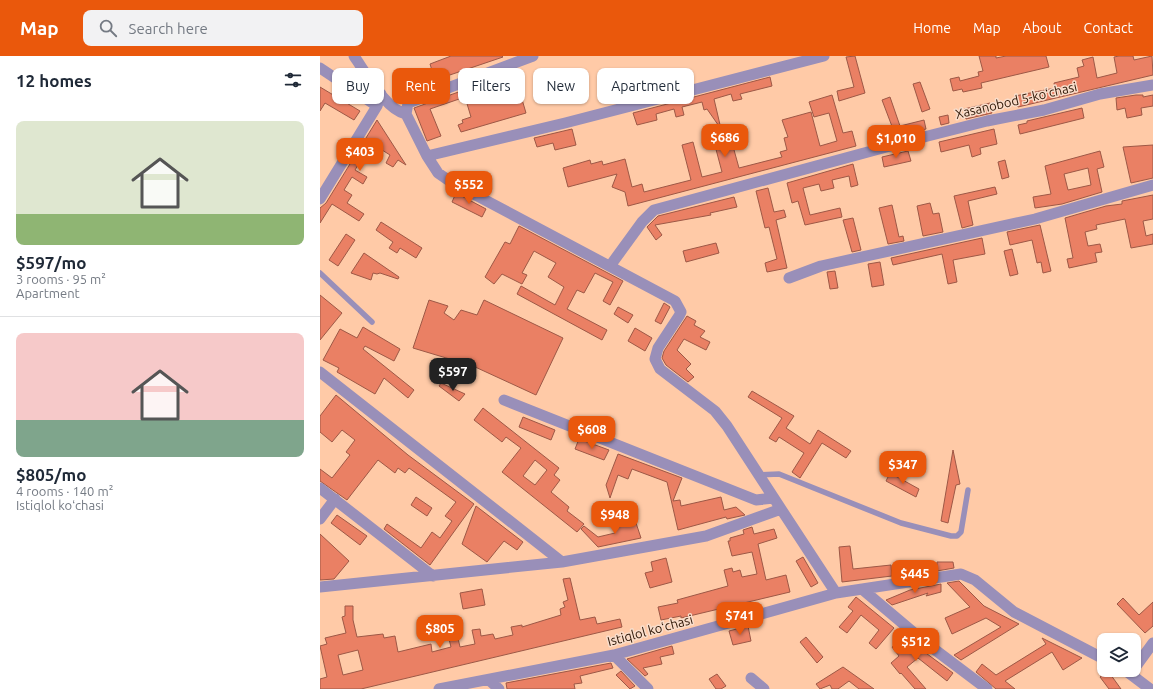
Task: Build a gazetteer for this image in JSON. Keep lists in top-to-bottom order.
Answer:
{
  "streets": {
    "street": ["Xasanobod 5-koʻchasi", "Istiqlol koʻchasi"]
  },
  "page": {
    "header": "Map",
    "search": "Search here",
    "nav": [
      "Home",
      "Map",
      "About",
      "Contact"
    ],
    "heading": "12 homes",
    "chip": [
      "Buy",
      "Rent",
      "Filters",
      "New",
      "Apartment"
    ],
    "list": [
      {
        "name": "$597/mo",
        "note": "3 rooms · 95 m² · Apartment"
      },
      {
        "name": "$805/mo",
        "note": "4 rooms · 140 m² · Istiqlol koʻchasi"
      }
    ],
    "price": [
      "$686",
      "$1,010",
      "$403",
      "$552",
      "$597",
      "$608",
      "$347",
      "$948",
      "$445",
      "$741",
      "$805",
      "$512"
    ]
  }
}
